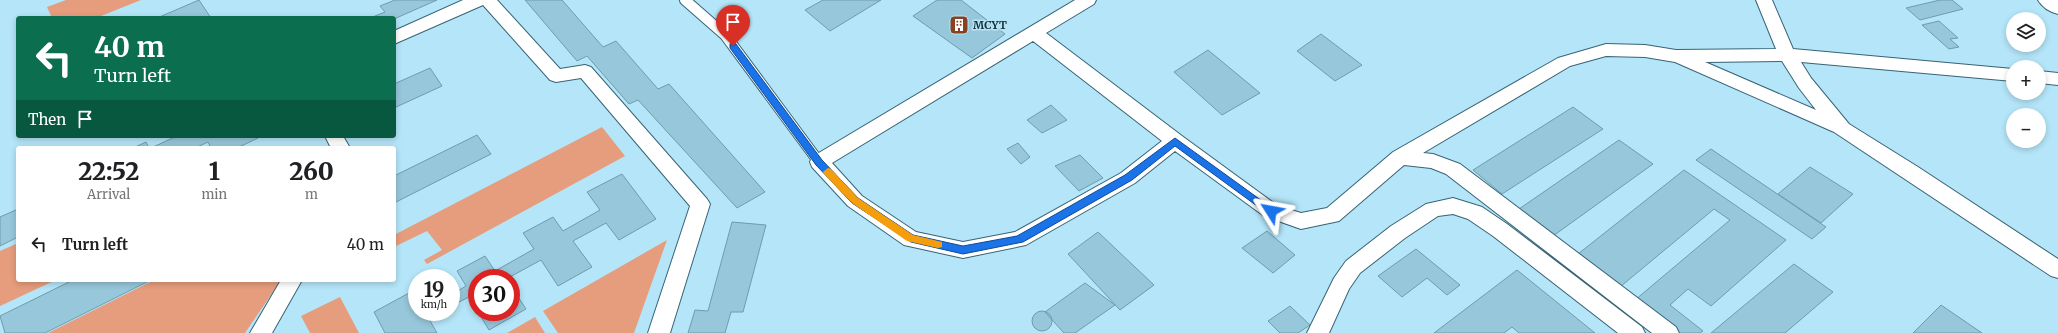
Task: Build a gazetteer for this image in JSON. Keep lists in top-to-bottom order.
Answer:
{
  "places": {
    "building": ["МСҮТ"]
  },
  "page": {
    "map_buttons": ["+", "−"],
    "turn": ["40 m", "Turn left"],
    "then": "Then",
    "eta": [
      "22:52",
      "Arrival",
      "1",
      "min",
      "260",
      "m"
    ],
    "list": [
      {
        "name": "Turn left",
        "value": "40 m"
      }
    ],
    "speed": "19 km/h",
    "limit": "30"
  }
}
